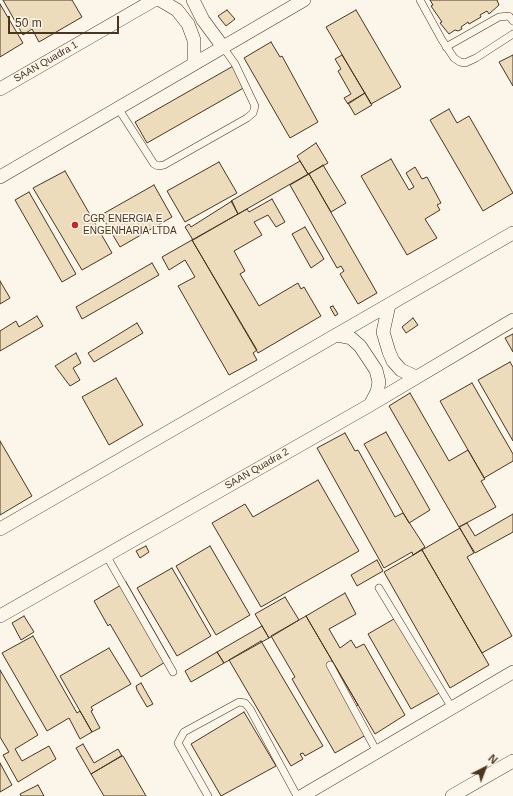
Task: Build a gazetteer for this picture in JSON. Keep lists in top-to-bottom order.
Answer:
{
  "streets": {
    "street": ["SAAN Quadra 1", "SAAN Quadra 2"]
  },
  "places": ["CGR ENERGIA E ENGENHARIA LTDA"],
  "scale_bar": "50 m",
  "north": "top right"
}
